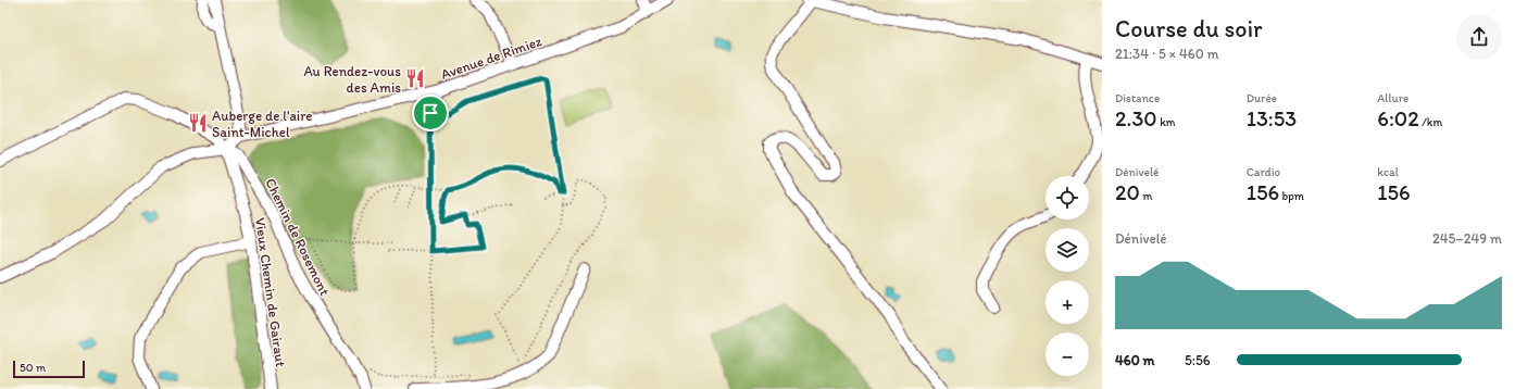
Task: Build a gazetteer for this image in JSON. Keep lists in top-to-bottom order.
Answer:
{
  "streets": {
    "street": ["Avenue de Rimiez", "Chemin de Rosemont", "Vieux Chemin de Gairaut"]
  },
  "crossings": [
    ["Chemin de Rosemont", "Vieux Chemin de Gairaut"]
  ],
  "places": {
    "restaurant": ["Au Rendez-vous des Amis", "Auberge de l'aire Saint-Michel"]
  },
  "scale_bar": "50 m",
  "page": {
    "heading": ["Course du soir", "21:34 · 5 × 460 m"],
    "stats": [
      ["Distance", "2.30 km"],
      ["Durée", "13:53"],
      ["Allure", "6:02 /km"],
      ["Dénivelé", "20 m"],
      ["Cardio", "156 bpm"],
      ["kcal", "156"]
    ],
    "map_buttons": ["+", "−"],
    "chart": ["Dénivelé", "245–249 m"],
    "list": [
      {
        "name": "460 m",
        "note": "5:56"
      }
    ],
    "scale": "50 m"
  }
}
